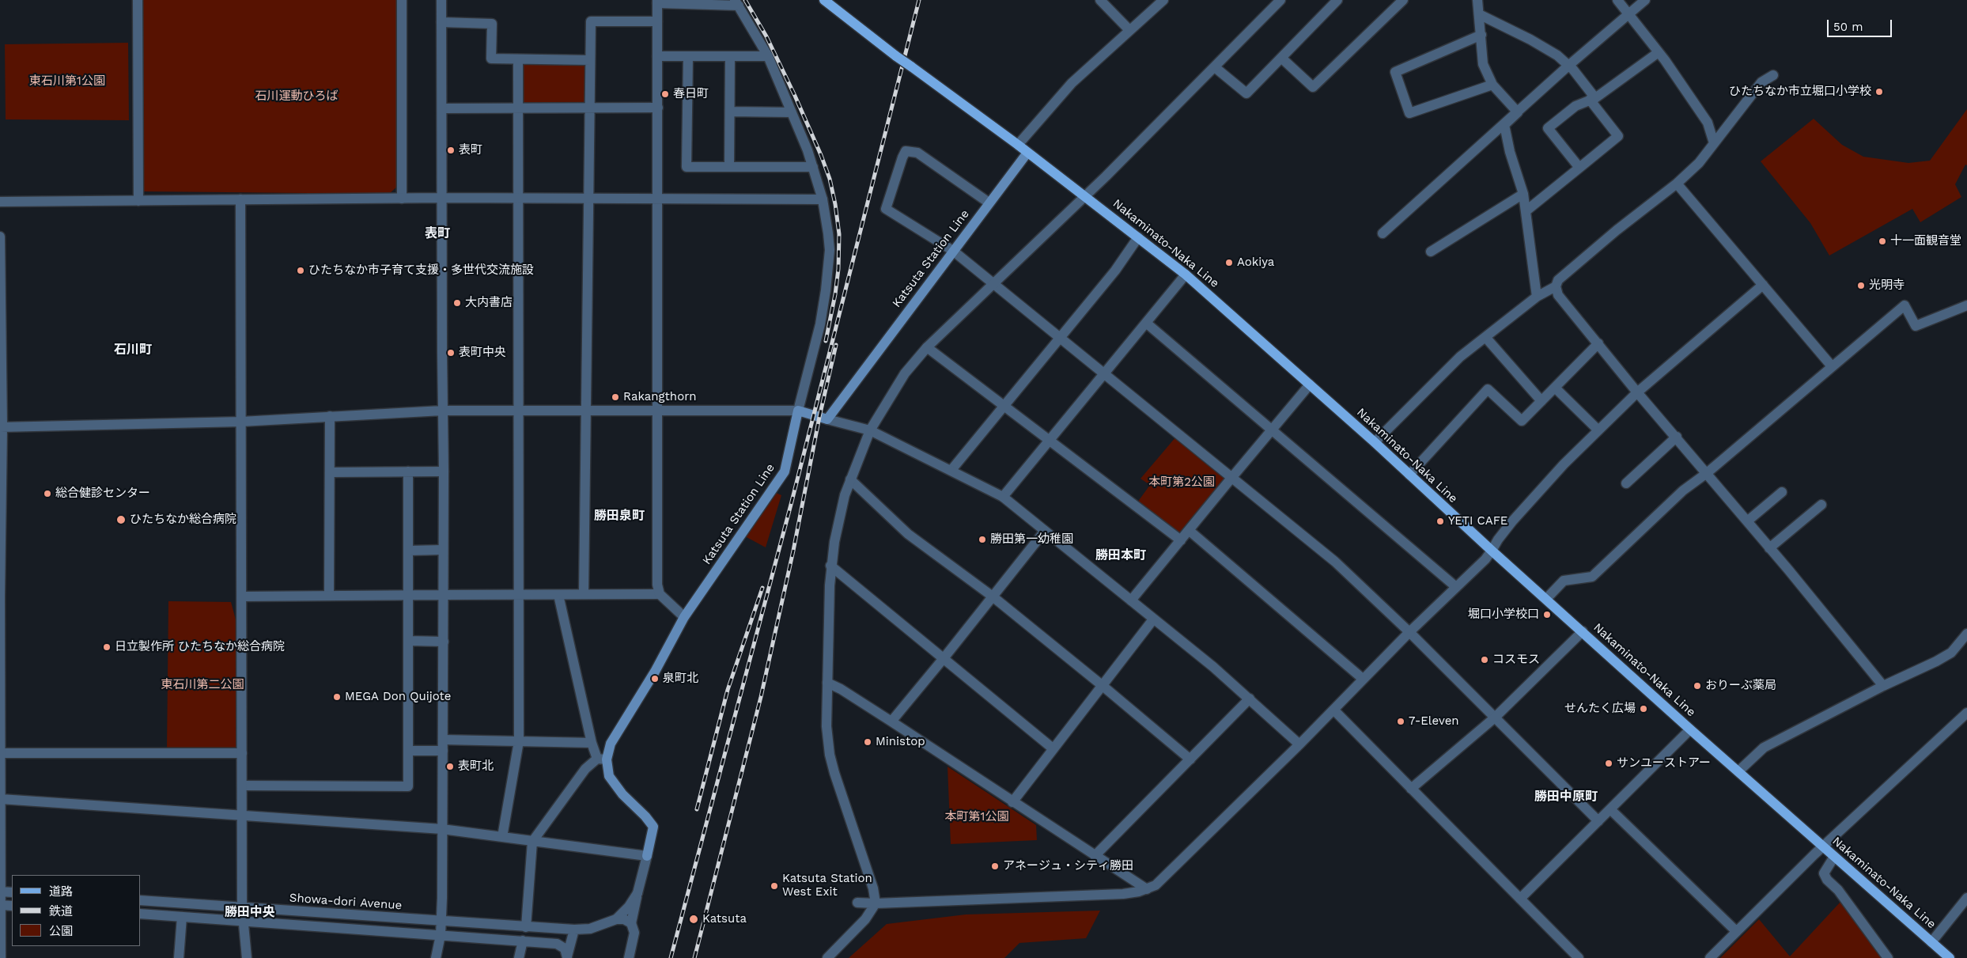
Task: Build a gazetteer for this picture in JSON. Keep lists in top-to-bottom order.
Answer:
{
  "streets": {
    "main road": ["Nakaminato-Naka Line", "Katsuta Station Line"],
    "street": ["Showa-dori Avenue"]
  },
  "crossings": [
    ["Nakaminato-Naka Line", "Katsuta Station Line"]
  ],
  "districts": [
    "表町",
    "石川町",
    "勝田泉町",
    "勝田本町",
    "勝田中原町",
    "勝田中央"
  ],
  "parks": [
    "東石川第1公園",
    "石川運動ひろば",
    "本町第2公園",
    "東石川第二公園",
    "本町第1公園"
  ],
  "places": [
    "ひたちなか市立堀口小学校",
    "春日町",
    "表町",
    "十一面観音堂",
    "Aokiya",
    "ひたちなか市子育て支援・多世代交流施設",
    "光明寺",
    "大内書店",
    "表町中央",
    "Rakangthorn",
    "総合健診センター",
    "ひたちなか総合病院",
    "YETI CAFE",
    "勝田第一幼稚園",
    "堀口小学校口",
    "日立製作所 ひたちなか総合病院",
    "コスモス",
    "泉町北",
    "おりーぶ薬局",
    "MEGA Don Quijote",
    "せんたく広場",
    "7-Eleven",
    "Ministop",
    "サンユーストアー",
    "表町北",
    "アネージュ・シティ勝田",
    "Katsuta Station West Exit",
    "Katsuta"
  ],
  "legend": ["道路", "鉄道", "公園"],
  "scale_bar": "50 m"
}
